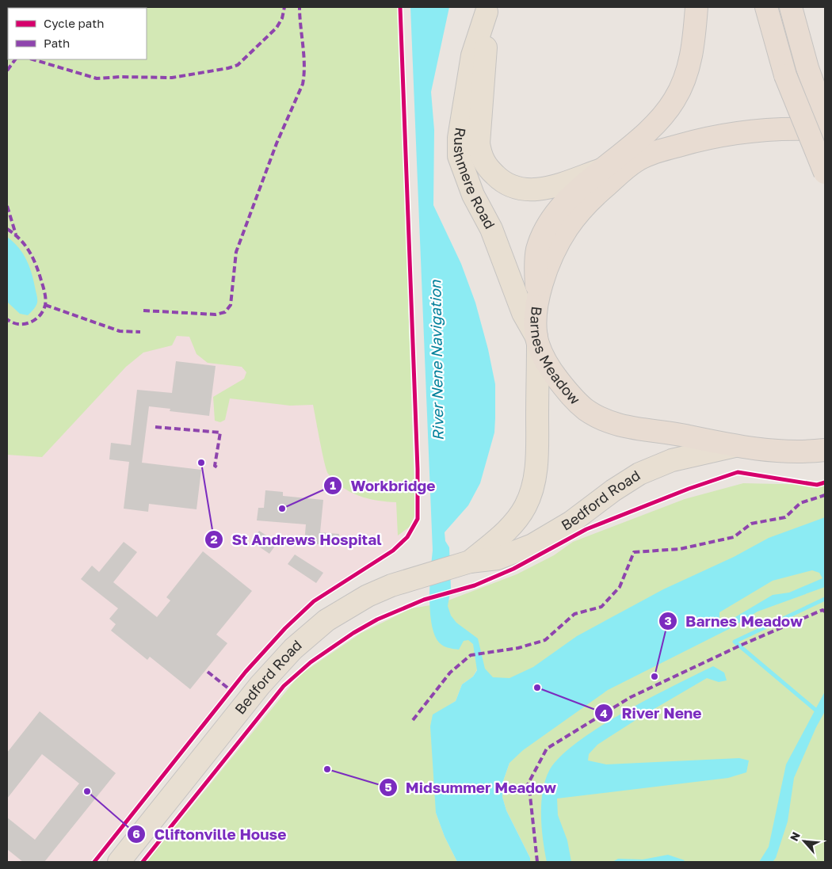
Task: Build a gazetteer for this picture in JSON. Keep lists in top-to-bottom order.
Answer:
{
  "streets": {
    "highway": ["Barnes Meadow"],
    "main road": ["Rushmere Road", "Bedford Road"]
  },
  "crossings": [
    ["Rushmere Road", "Barnes Meadow"],
    ["Rushmere Road", "Bedford Road"],
    ["Barnes Meadow", "Bedford Road"]
  ],
  "water": ["River Nene Navigation"],
  "places": [
    "St Andrews Hospital",
    "Workbridge",
    "Barnes Meadow",
    "River Nene",
    "Midsummer Meadow",
    "Cliftonville House"
  ],
  "legend": ["Cycle path", "Path"],
  "north": "top left"
}
